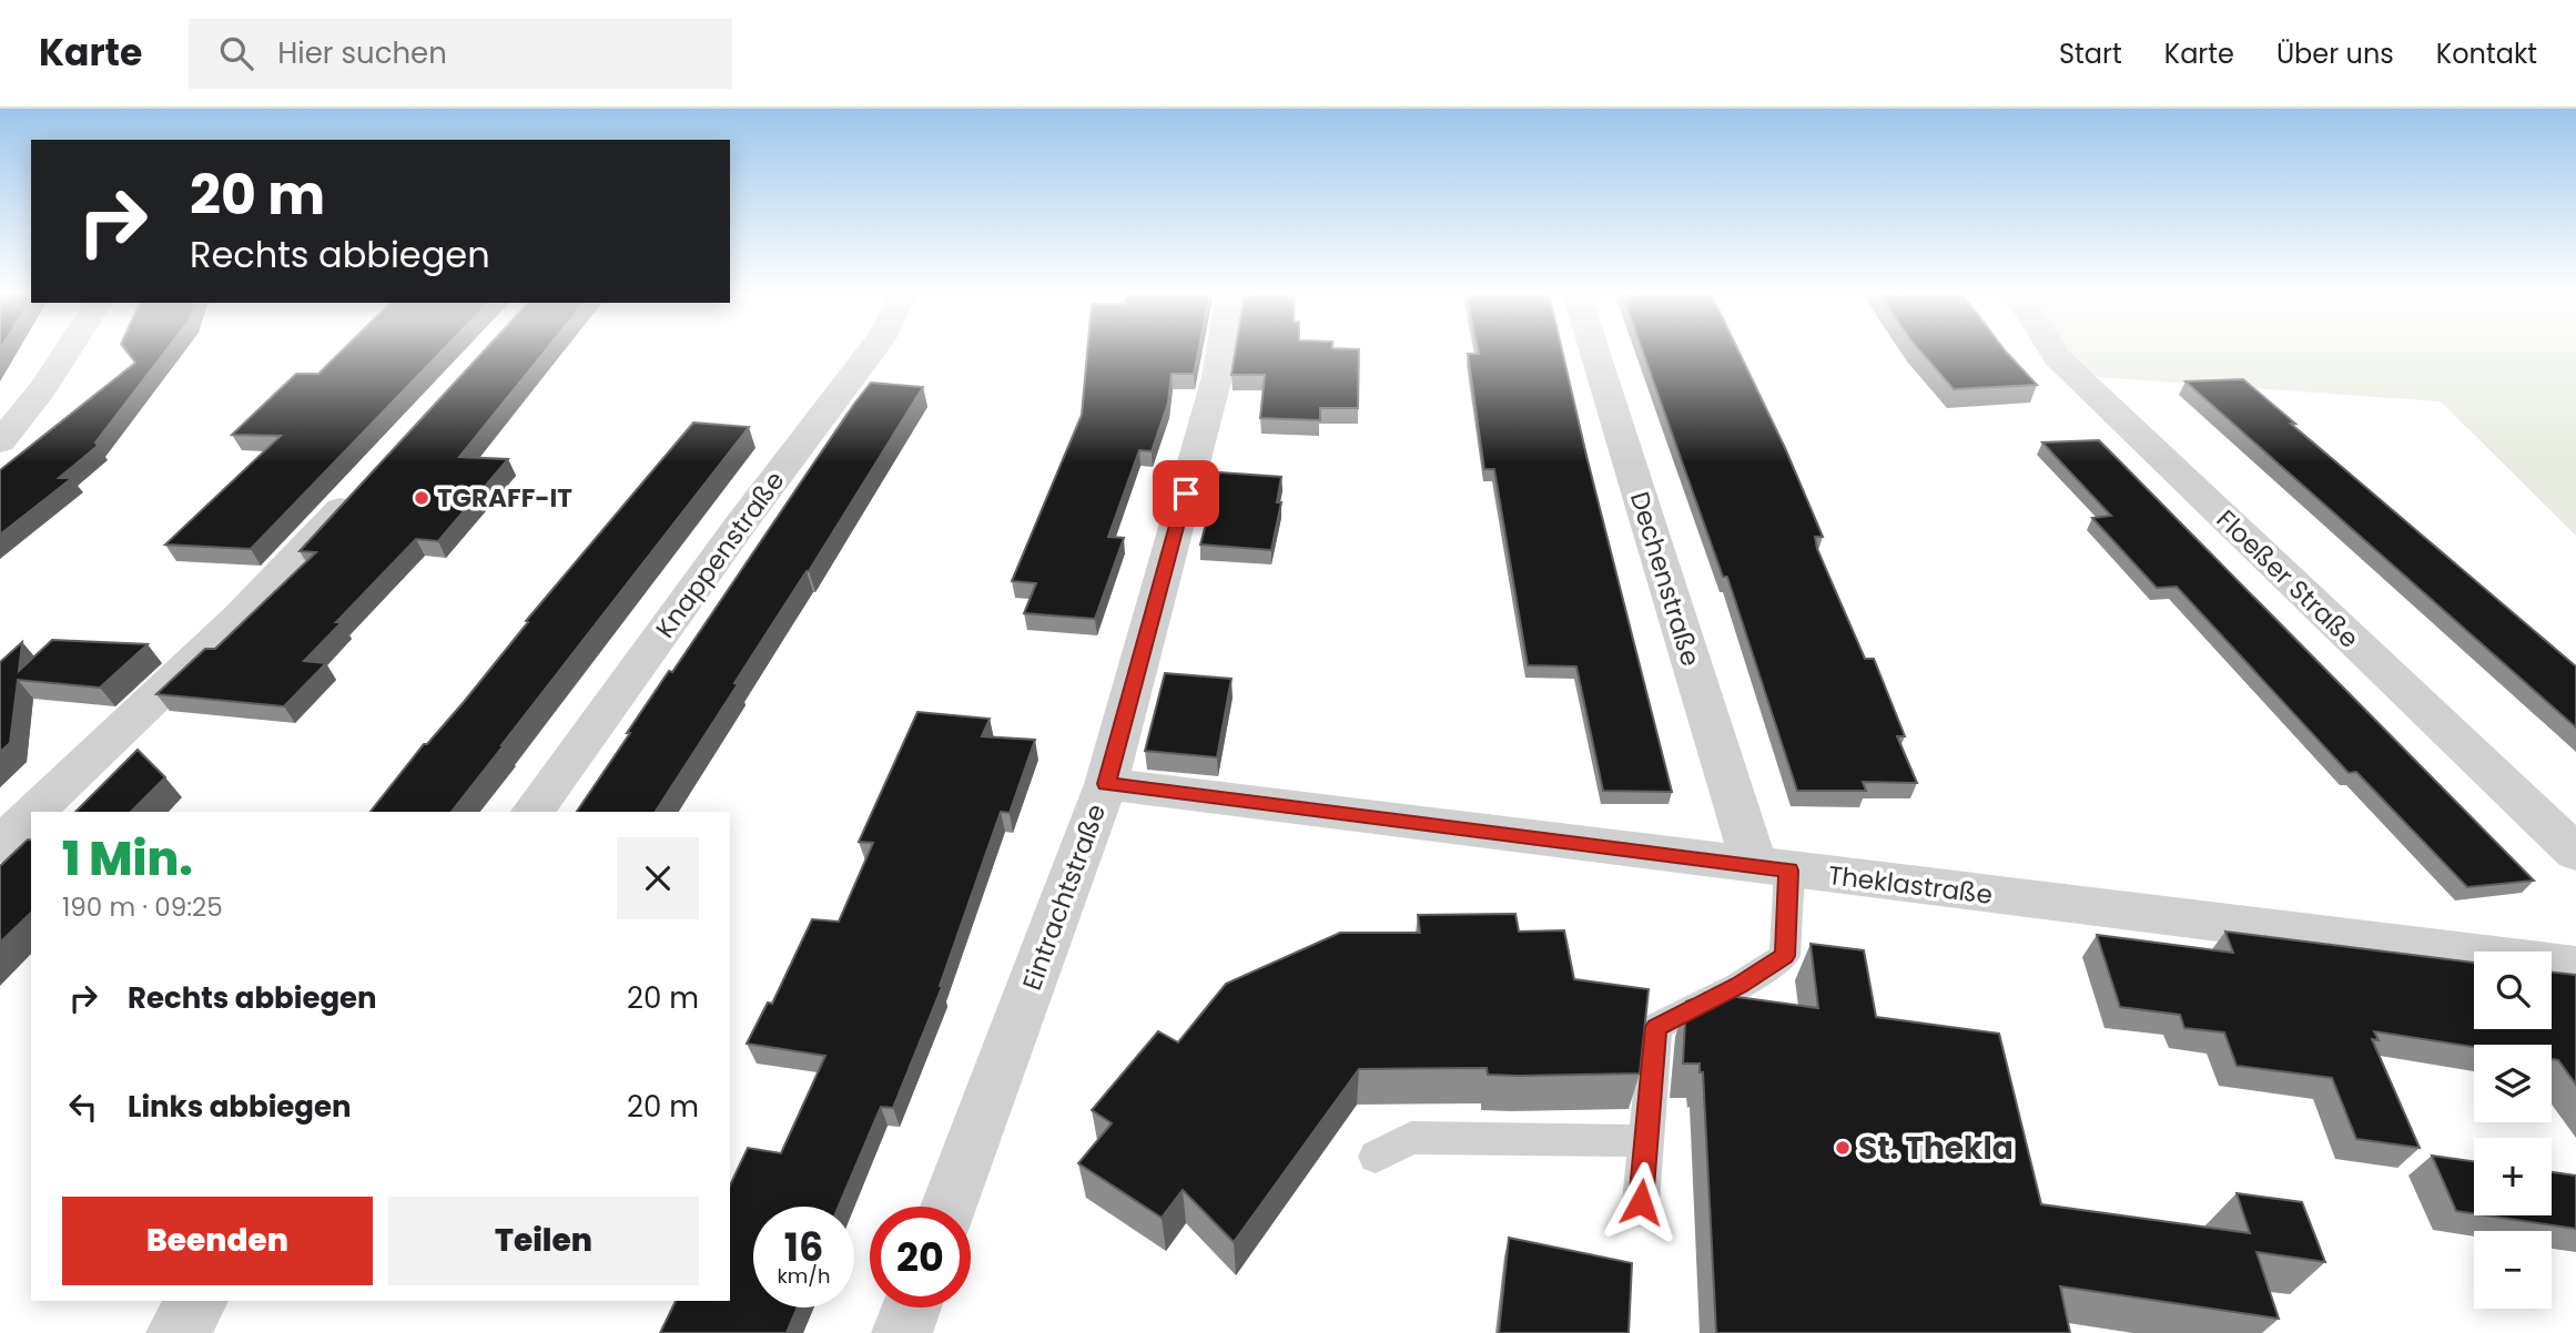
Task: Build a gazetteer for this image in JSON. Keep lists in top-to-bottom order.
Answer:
{
  "streets": {
    "street": [
      "Knappenstraße",
      "Dechenstraße",
      "Floeßer Straße",
      "Theklastraße",
      "Eintrachtstraße"
    ]
  },
  "crossings": [
    ["Dechenstraße", "Theklastraße"],
    ["Theklastraße", "Eintrachtstraße"]
  ],
  "places": ["TGRAFF-IT", "St. Thekla"],
  "page": {
    "header": "Karte",
    "search": "Hier suchen",
    "nav": [
      "Start",
      "Karte",
      "Über uns",
      "Kontakt"
    ],
    "turn": ["20 m", "Rechts abbiegen"],
    "heading": ["1 Min.", "190 m · 09:25"],
    "list": [
      {
        "name": "Rechts abbiegen",
        "value": "20 m"
      },
      {
        "name": "Links abbiegen",
        "value": "20 m"
      }
    ],
    "map_buttons": ["+", "−"],
    "buttons": ["Beenden", "Teilen"],
    "speed": "16 km/h",
    "limit": "20"
  }
}
